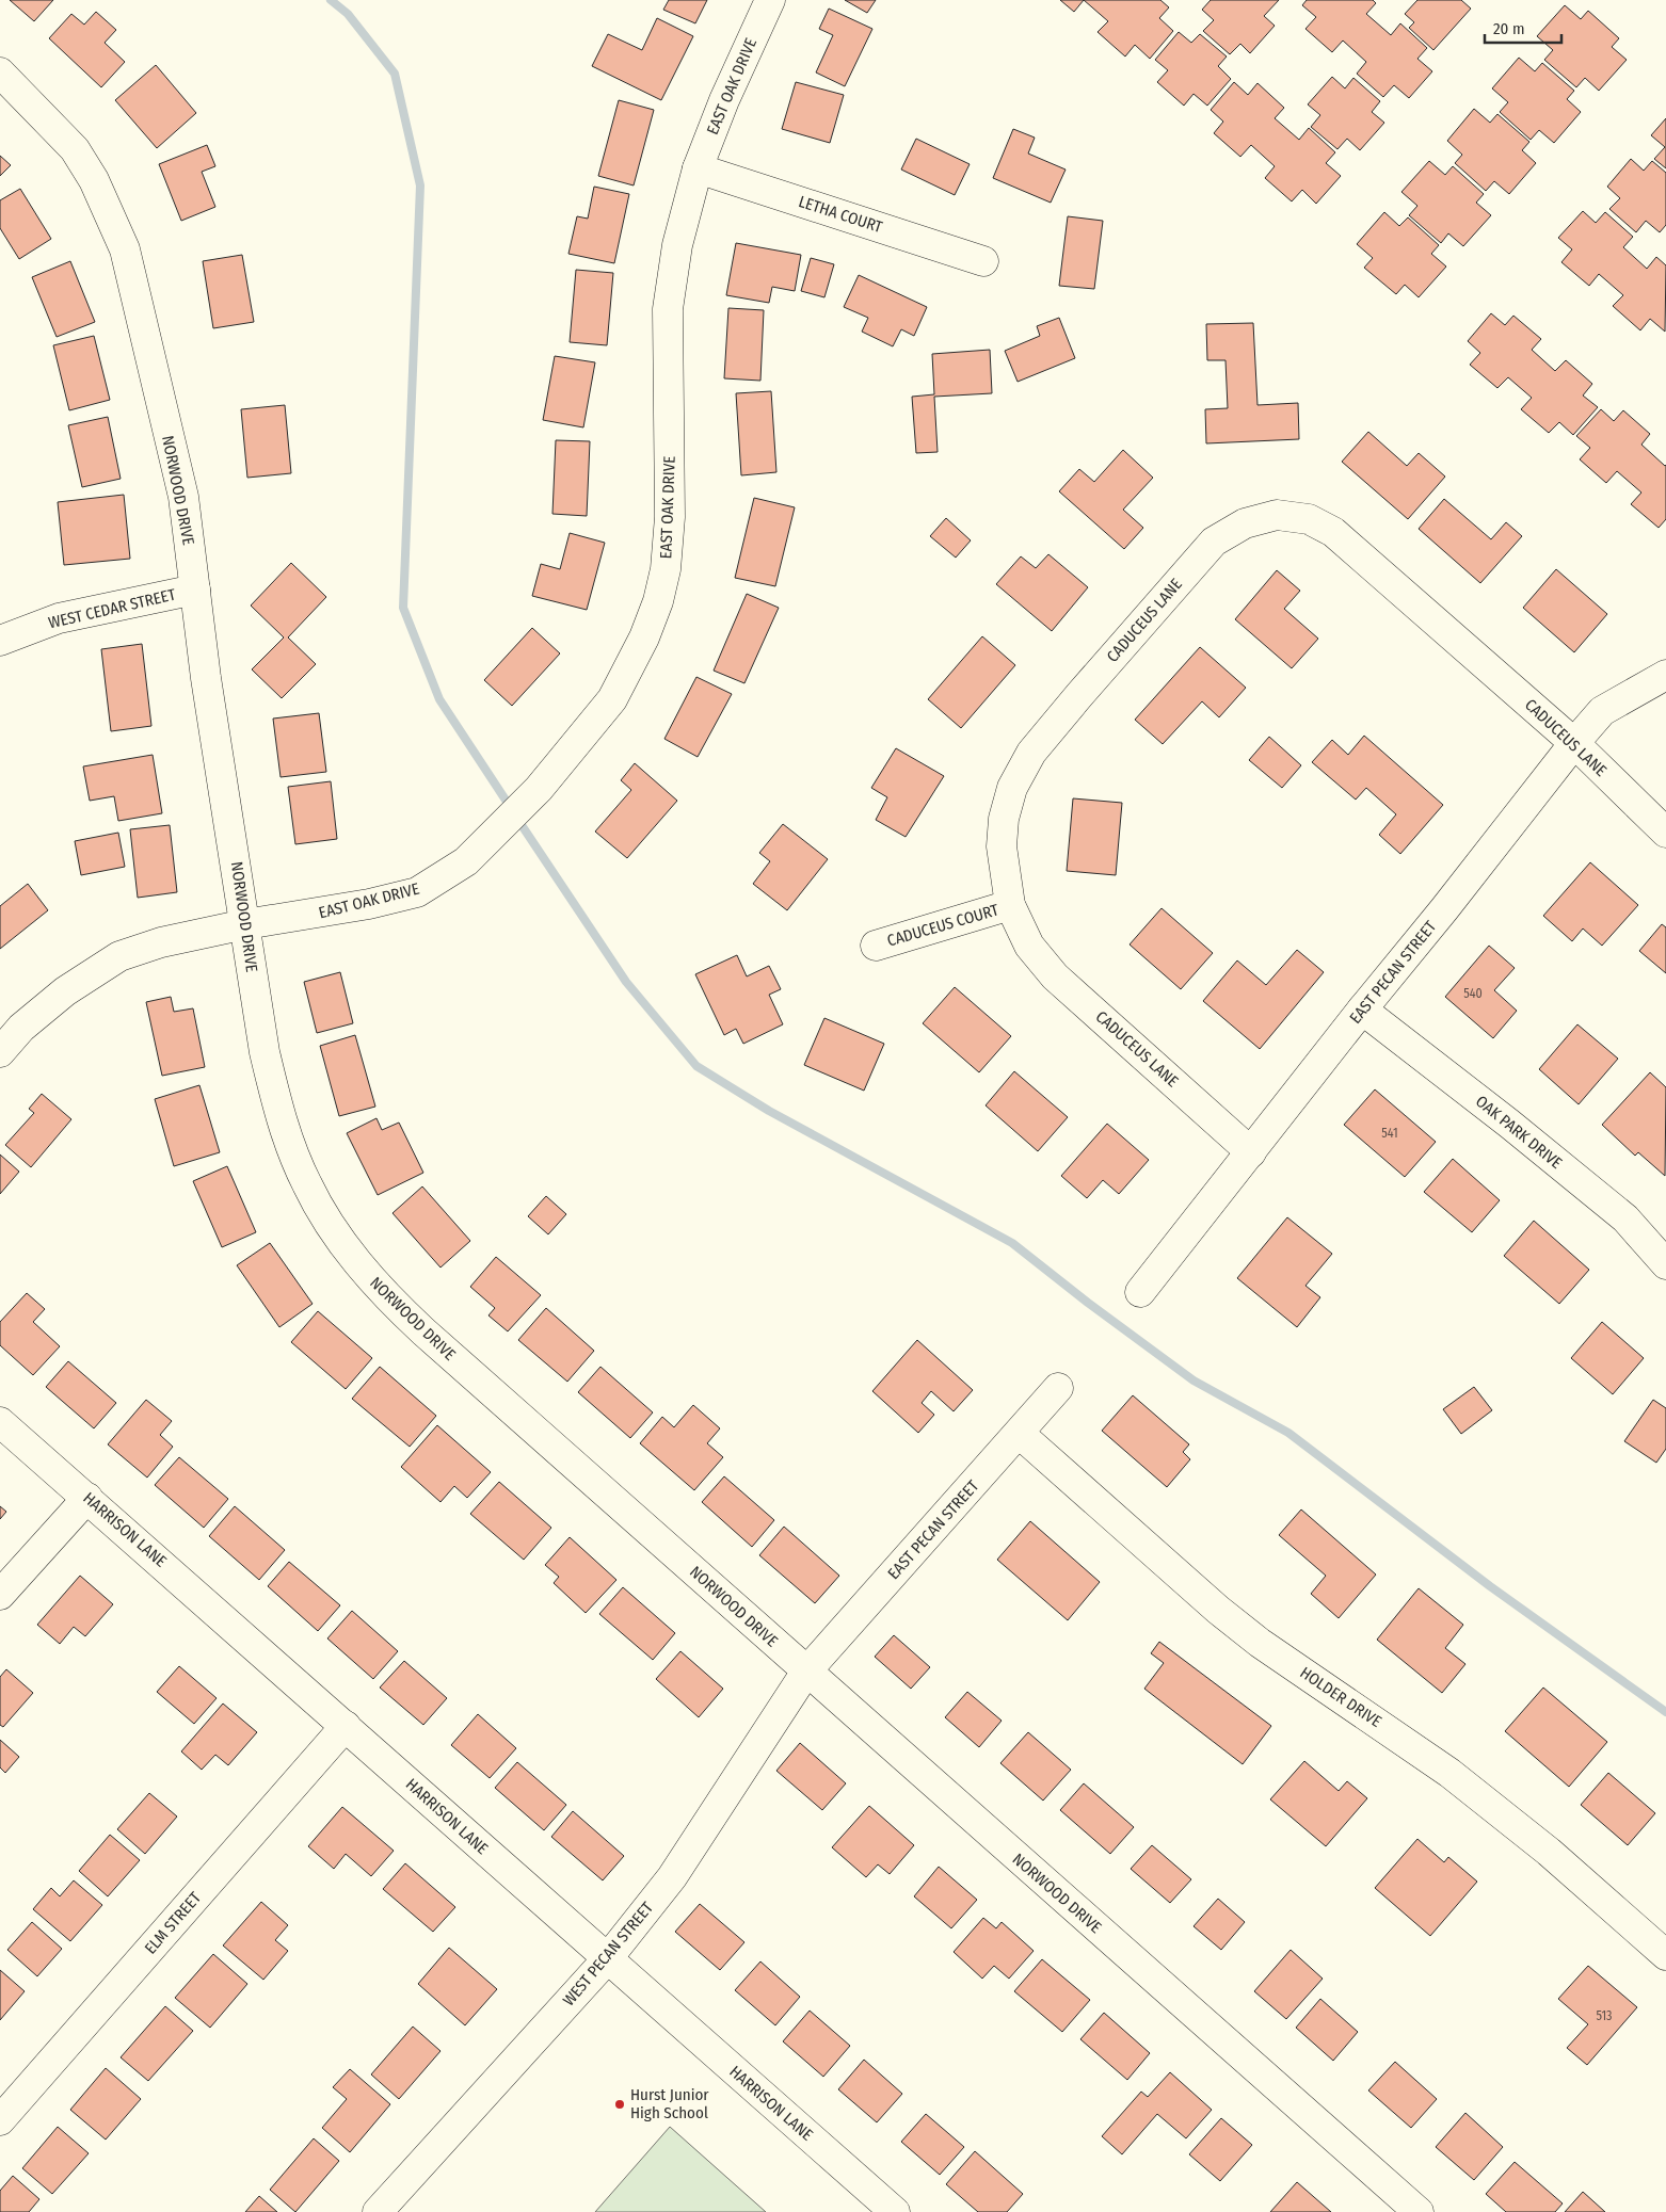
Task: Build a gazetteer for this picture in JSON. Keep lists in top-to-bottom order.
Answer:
{
  "streets": {
    "street": [
      "EAST OAK DRIVE",
      "LETHA COURT",
      "NORWOOD DRIVE",
      "WEST CEDAR STREET",
      "CADUCEUS LANE",
      "CADUCEUS COURT",
      "EAST PECAN STREET",
      "OAK PARK DRIVE",
      "HARRISON LANE",
      "HOLDER DRIVE",
      "ELM STREET",
      "WEST PECAN STREET"
    ]
  },
  "crossings": [
    ["EAST OAK DRIVE", "LETHA COURT"],
    ["EAST OAK DRIVE", "NORWOOD DRIVE"],
    ["NORWOOD DRIVE", "WEST CEDAR STREET"],
    ["NORWOOD DRIVE", "EAST PECAN STREET"],
    ["NORWOOD DRIVE", "WEST PECAN STREET"],
    ["CADUCEUS LANE", "CADUCEUS COURT"],
    ["CADUCEUS LANE", "EAST PECAN STREET"],
    ["EAST PECAN STREET", "OAK PARK DRIVE"],
    ["EAST PECAN STREET", "HOLDER DRIVE"],
    ["EAST PECAN STREET", "WEST PECAN STREET"],
    ["HARRISON LANE", "ELM STREET"],
    ["HARRISON LANE", "WEST PECAN STREET"]
  ],
  "places": ["Hurst Junior High School"],
  "house_numbers": ["540", "541", "513"],
  "scale_bar": "20 m"
}
